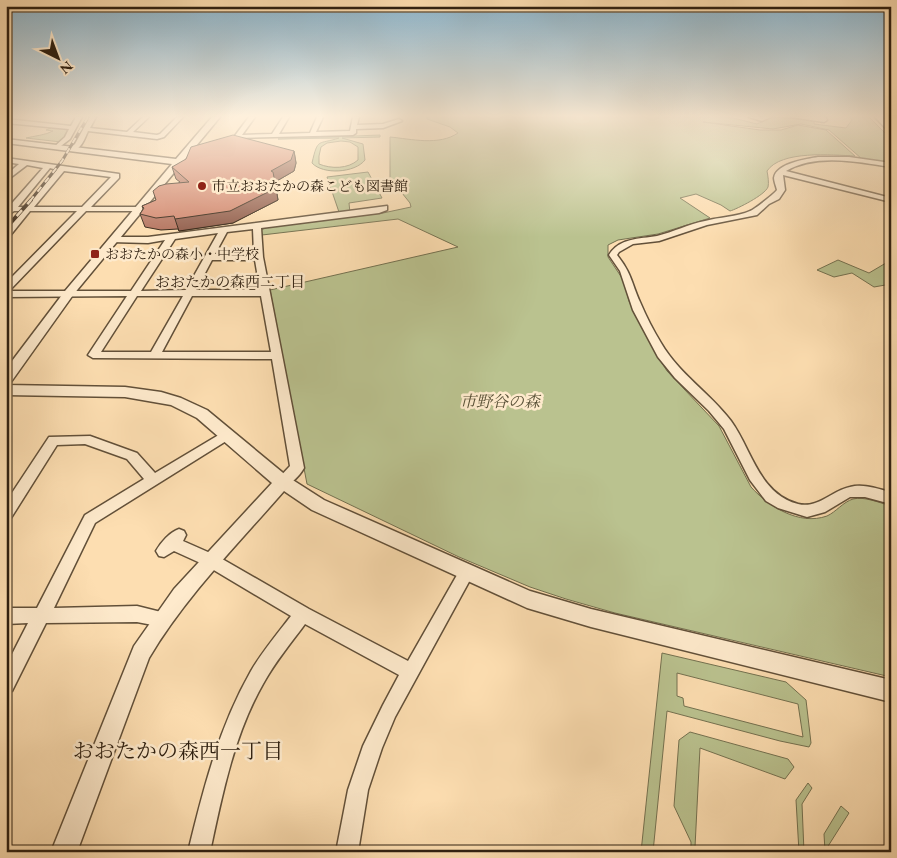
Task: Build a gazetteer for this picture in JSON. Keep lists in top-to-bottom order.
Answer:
{
  "districts": ["おおたかの森西二丁目", "おおたかの森西一丁目"],
  "parks": ["市野谷の森"],
  "places": {
    "other": ["市立おおたかの森こども図書館"],
    "transit": ["おおたかの森小・中学校"]
  },
  "north": "bottom right"
}
